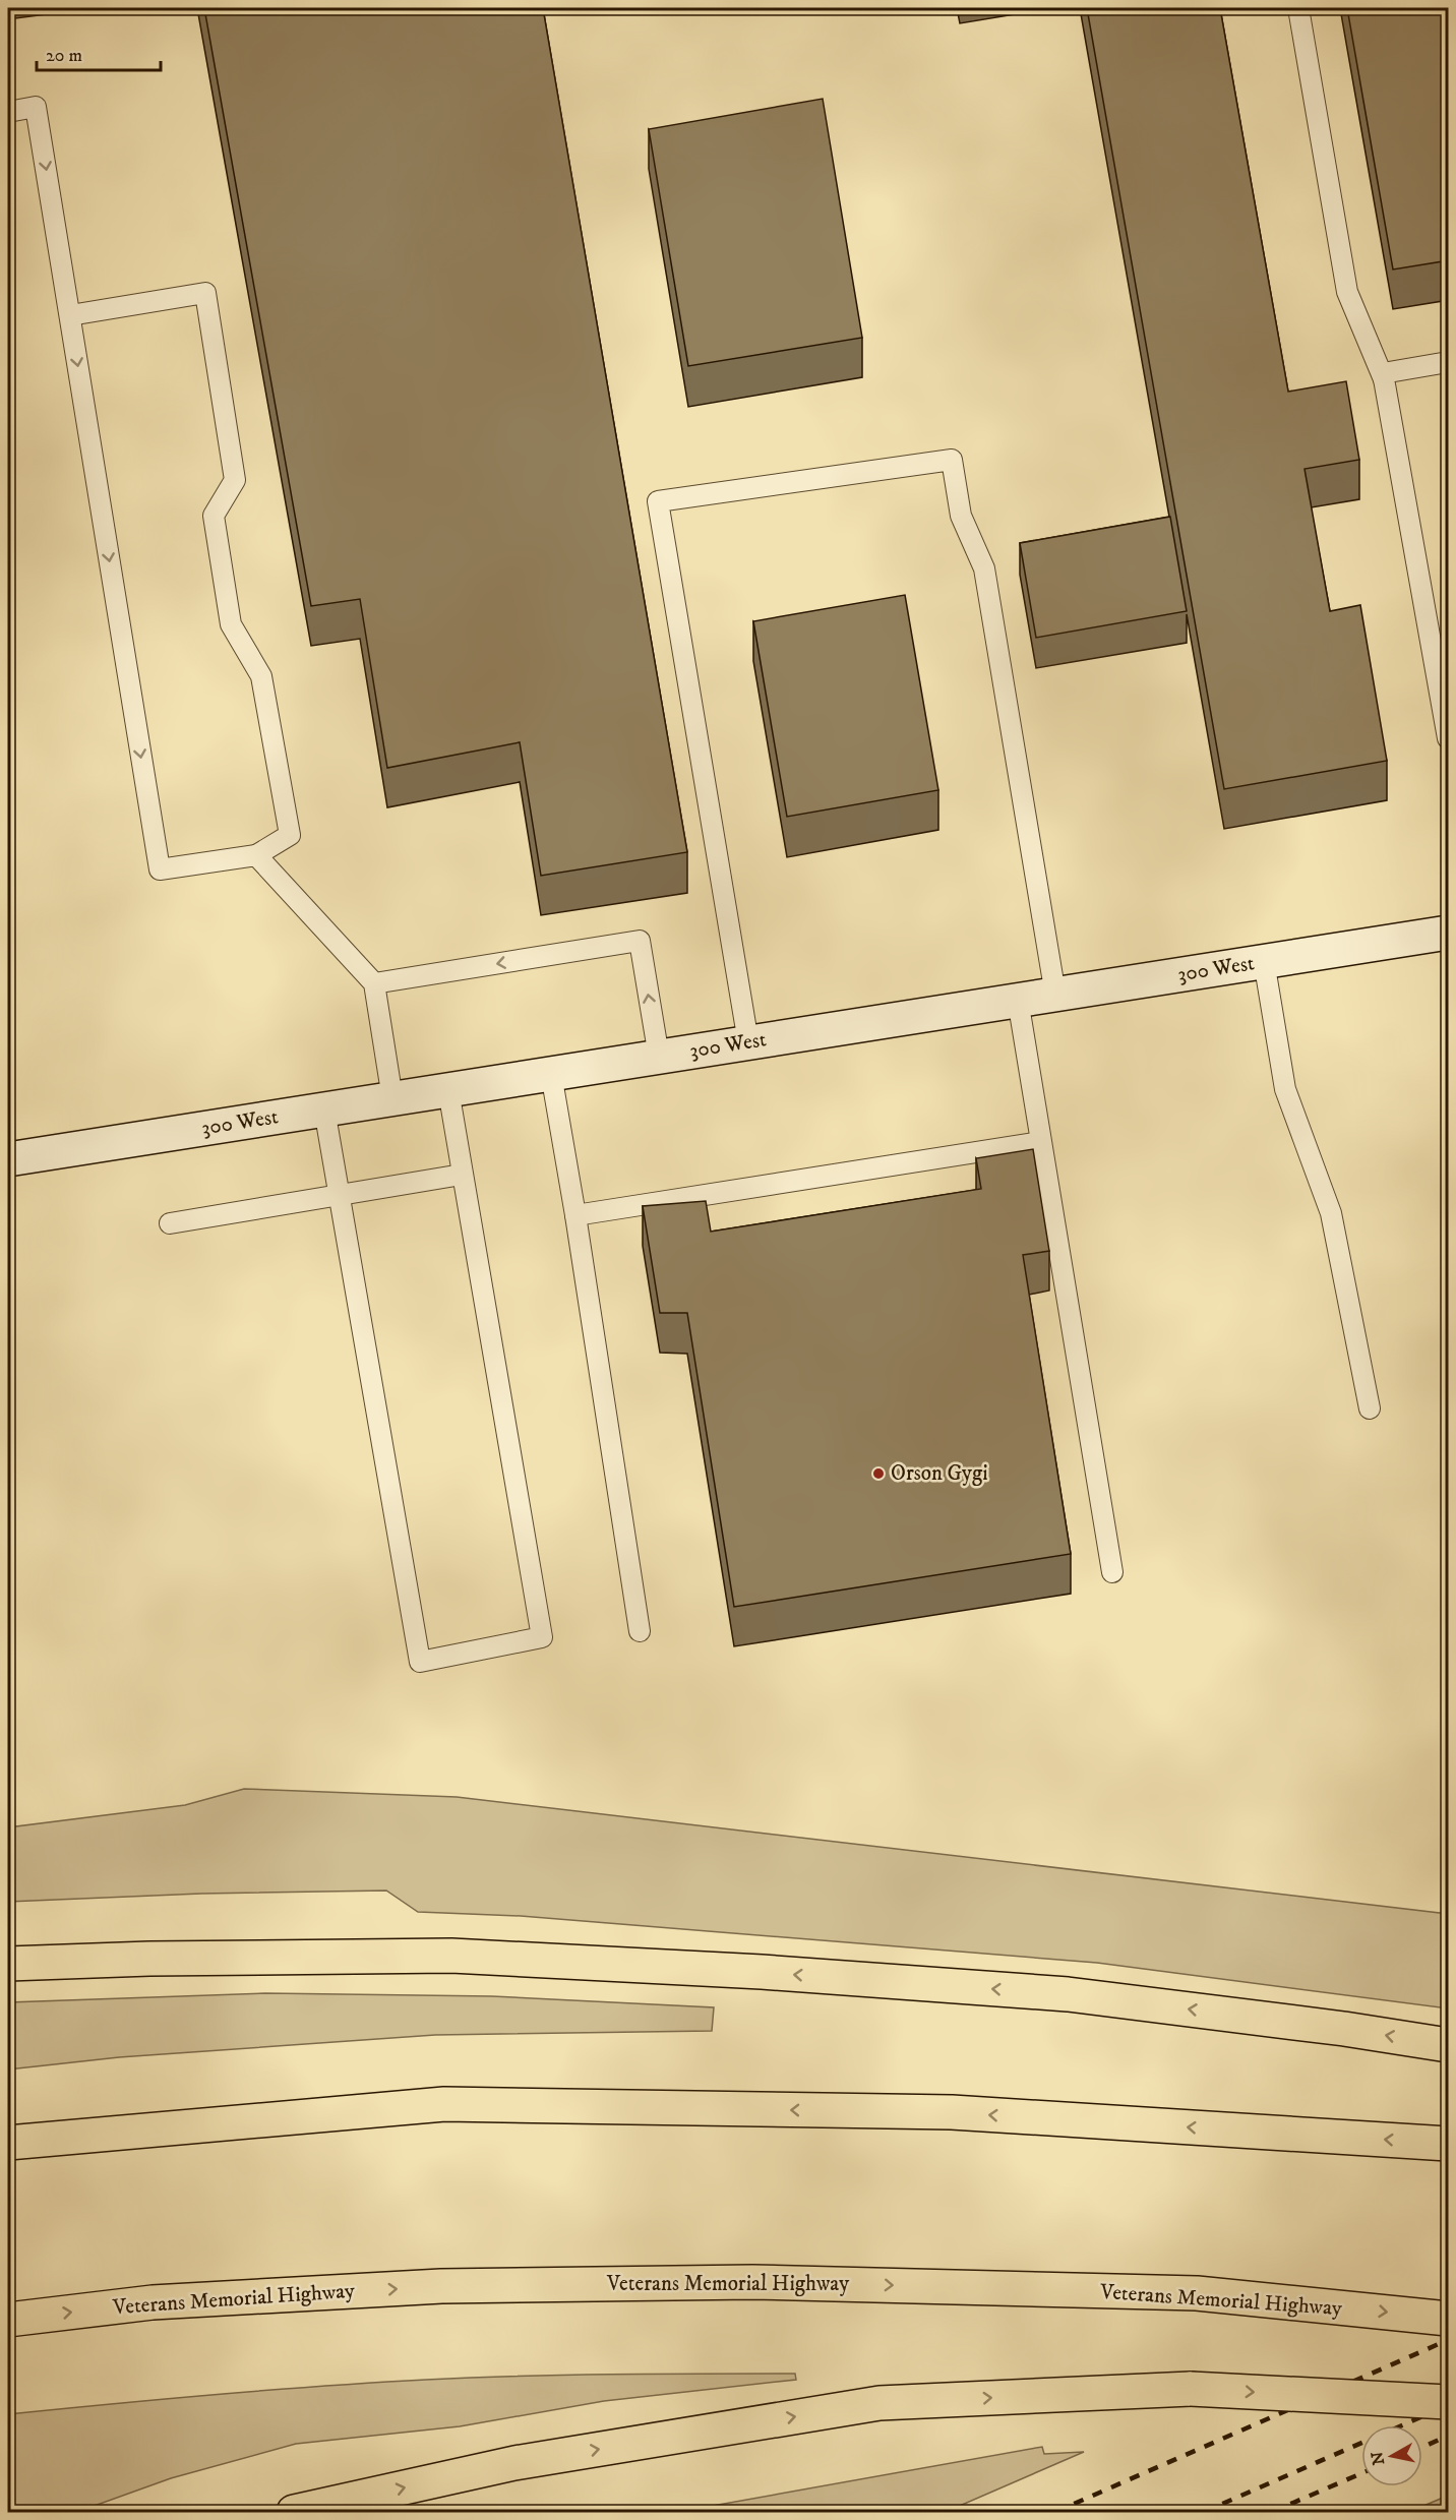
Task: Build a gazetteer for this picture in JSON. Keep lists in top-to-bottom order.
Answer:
{
  "streets": {
    "highway": ["Veterans Memorial Highway"],
    "street": ["300 West"]
  },
  "places": ["Orson Gygi"],
  "scale_bar": "20 m",
  "north": "left"
}
